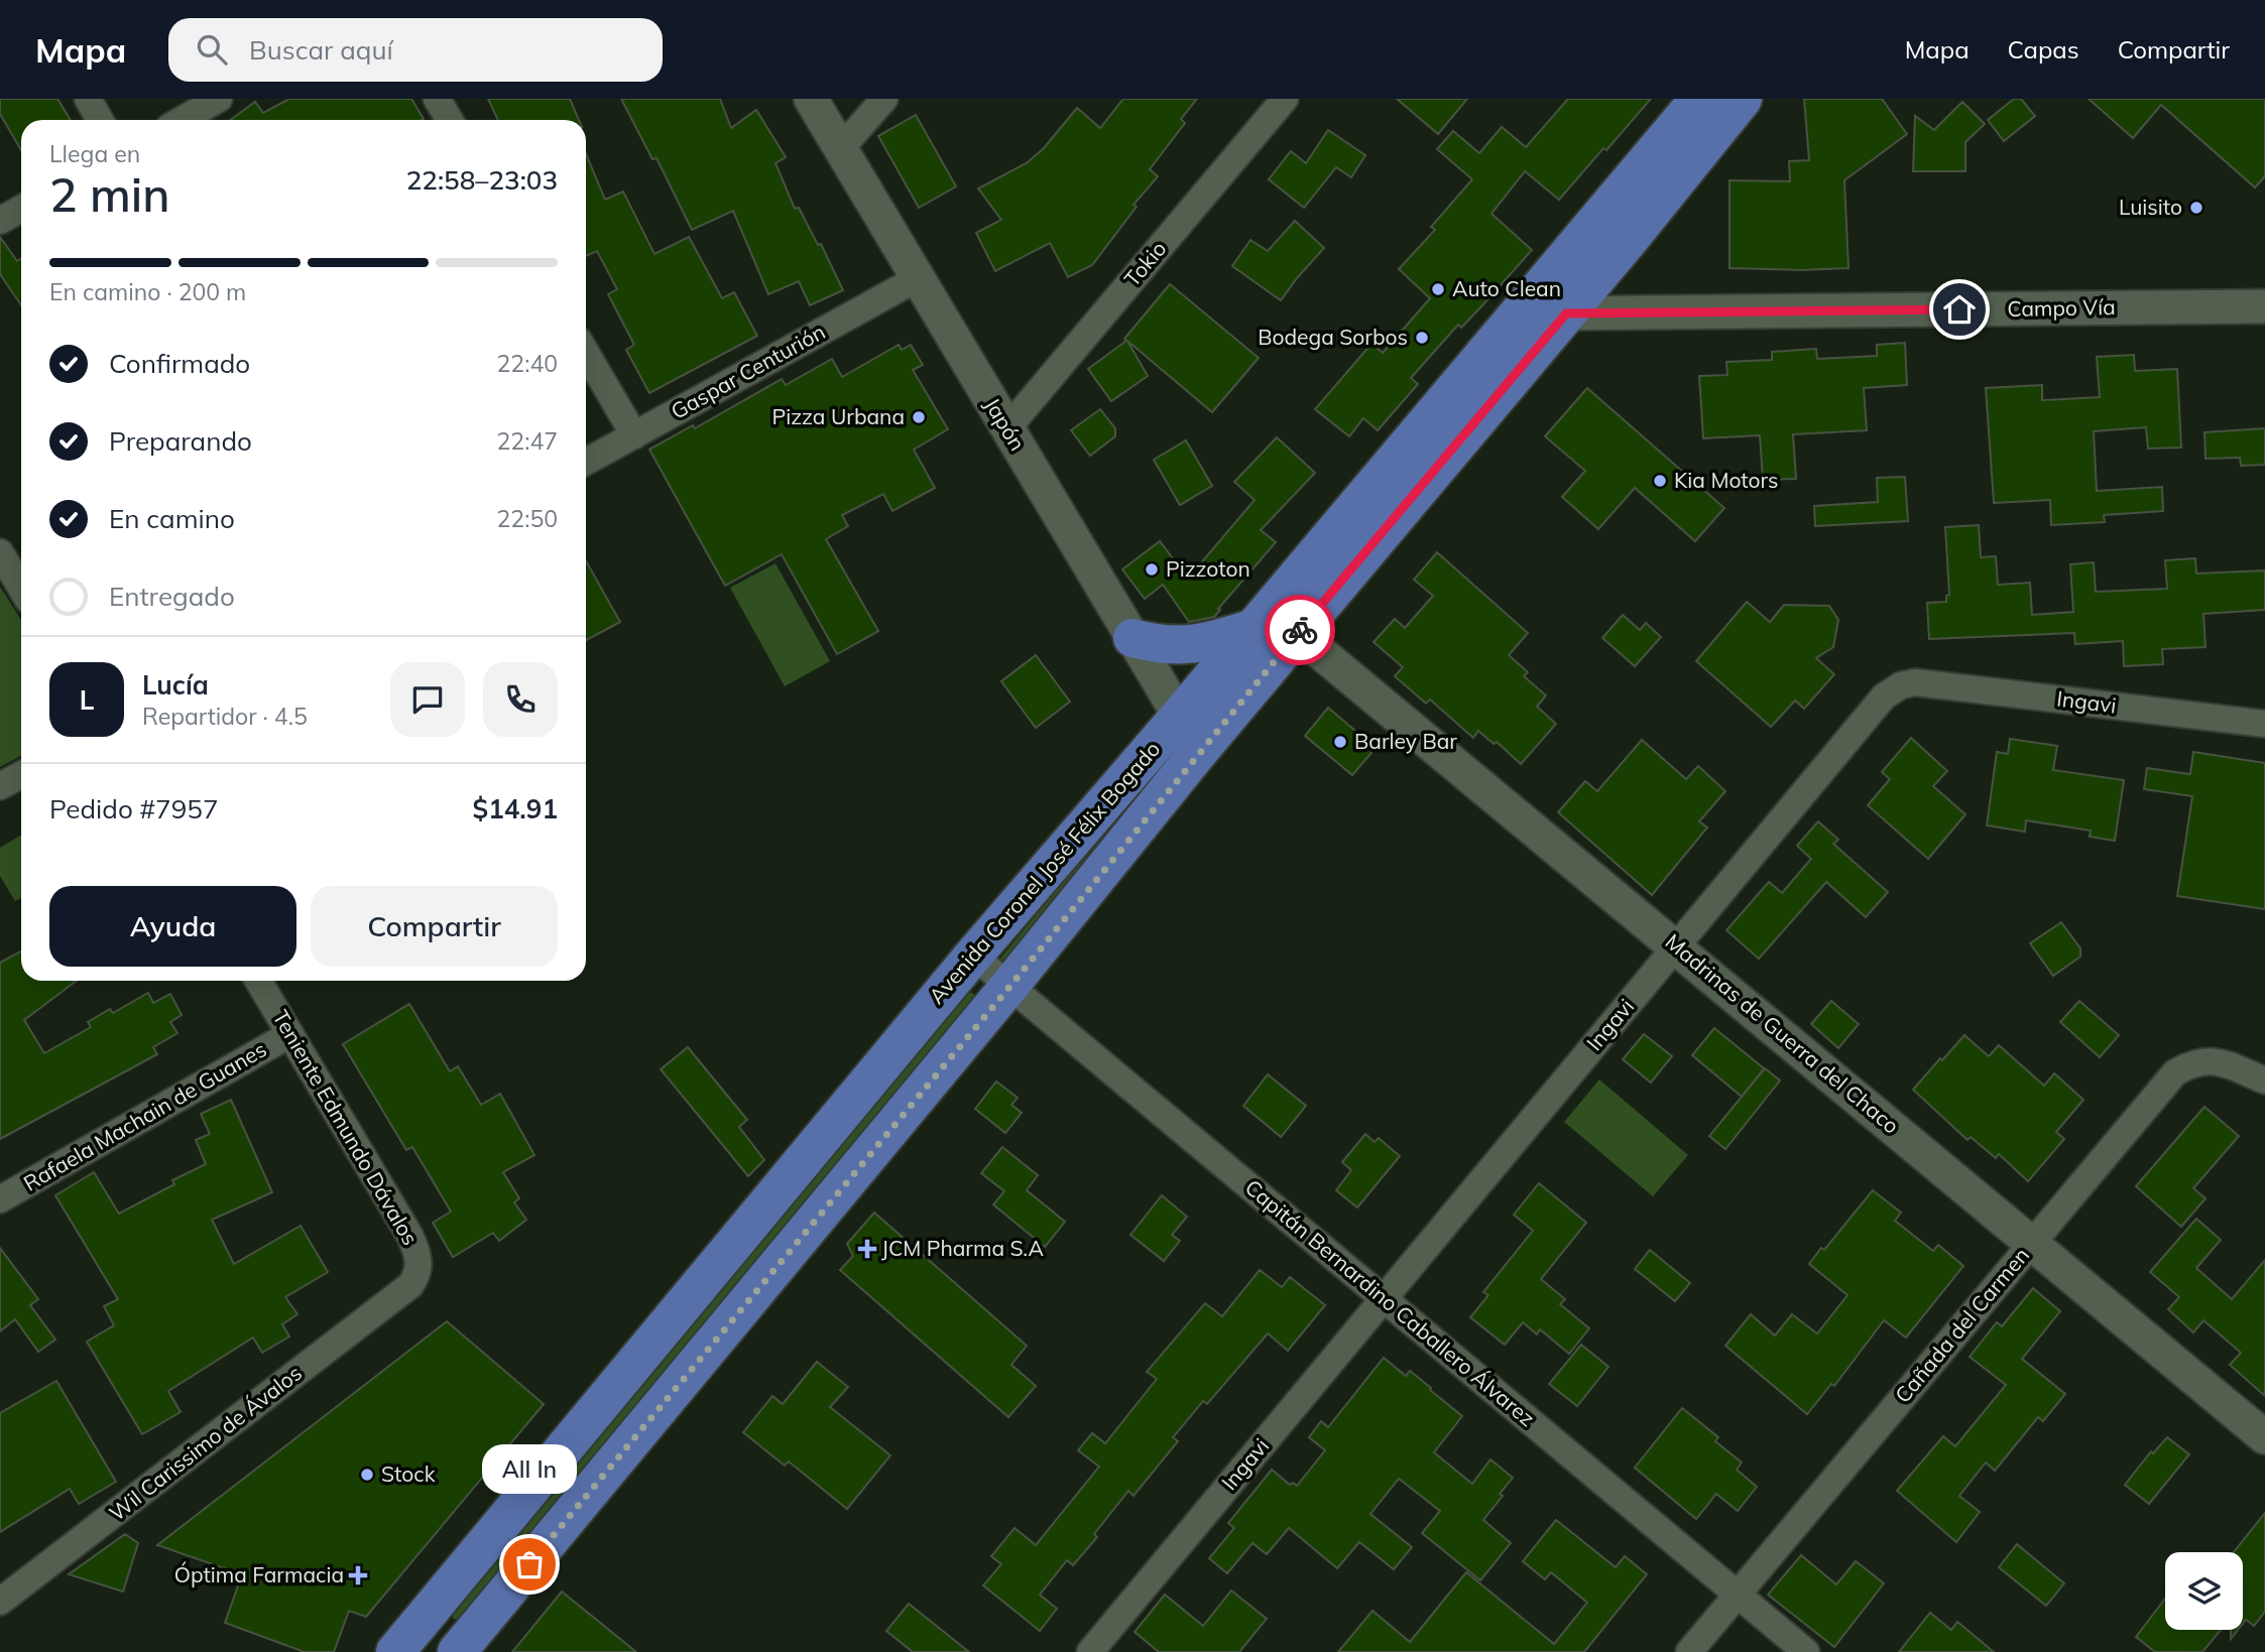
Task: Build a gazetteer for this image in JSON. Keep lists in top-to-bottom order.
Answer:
{
  "streets": {
    "main road": ["Avenida Coronel José Félix Bogado"],
    "street": [
      "Tokio",
      "Campo Vía",
      "Gaspar Centurión",
      "Japón",
      "Ingavi",
      "Madrinas de Guerra del Chaco",
      "Rafaela Machain de Guanes",
      "Teniente Edmundo Dávalos",
      "Capitán Bernardino Caballero Álvarez",
      "Cañada del Carmen",
      "Wil Carissimo de Ávalos"
    ]
  },
  "crossings": [
    ["Tokio", "Japón"],
    ["Campo Vía", "Avenida Coronel José Félix Bogado"],
    ["Gaspar Centurión", "Japón"],
    ["Japón", "Avenida Coronel José Félix Bogado"],
    ["Ingavi", "Madrinas de Guerra del Chaco"],
    ["Ingavi", "Capitán Bernardino Caballero Álvarez"],
    ["Avenida Coronel José Félix Bogado", "Madrinas de Guerra del Chaco"],
    ["Avenida Coronel José Félix Bogado", "Capitán Bernardino Caballero Álvarez"],
    ["Madrinas de Guerra del Chaco", "Cañada del Carmen"],
    ["Rafaela Machain de Guanes", "Teniente Edmundo Dávalos"],
    ["Teniente Edmundo Dávalos", "Wil Carissimo de Ávalos"],
    ["Capitán Bernardino Caballero Álvarez", "Cañada del Carmen"]
  ],
  "places": {
    "other": [
      "Luisito",
      "Auto Clean",
      "Bodega Sorbos",
      "Pizza Urbana",
      "Kia Motors",
      "Pizzoton",
      "Barley Bar",
      "Stock",
      "All In"
    ],
    "health": ["JCM Pharma S.A", "Óptima Farmacia"]
  },
  "page": {
    "header": "Mapa",
    "search": "Buscar aquí",
    "nav": ["Mapa", "Capas", "Compartir"],
    "heading": ["2 min", "Llega en", "22:58–23:03"],
    "panel": [
      "Lucía",
      "Repartidor · 4.5",
      "Pedido #7957",
      "$14.91"
    ],
    "bar": "En camino · 200 m",
    "list": [
      ["Confirmado", "22:40"],
      ["Preparando", "22:47"],
      ["En camino", "22:50"],
      "Entregado"
    ],
    "round": "L",
    "buttons": ["Ayuda", "Compartir"],
    "bubble": "All In"
  }
}
